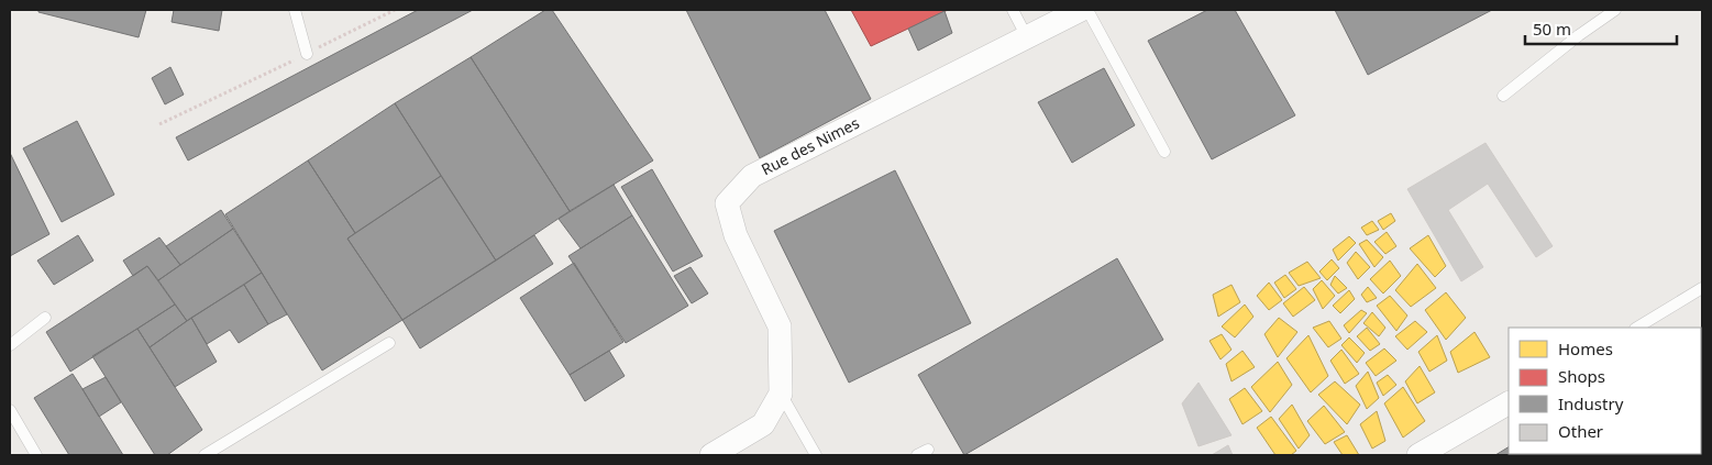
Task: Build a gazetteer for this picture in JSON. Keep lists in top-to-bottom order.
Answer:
{
  "streets": {
    "street": ["Rue des Nimes"]
  },
  "legend": [
    "Homes",
    "Shops",
    "Industry",
    "Other"
  ],
  "scale_bar": "50 m"
}
